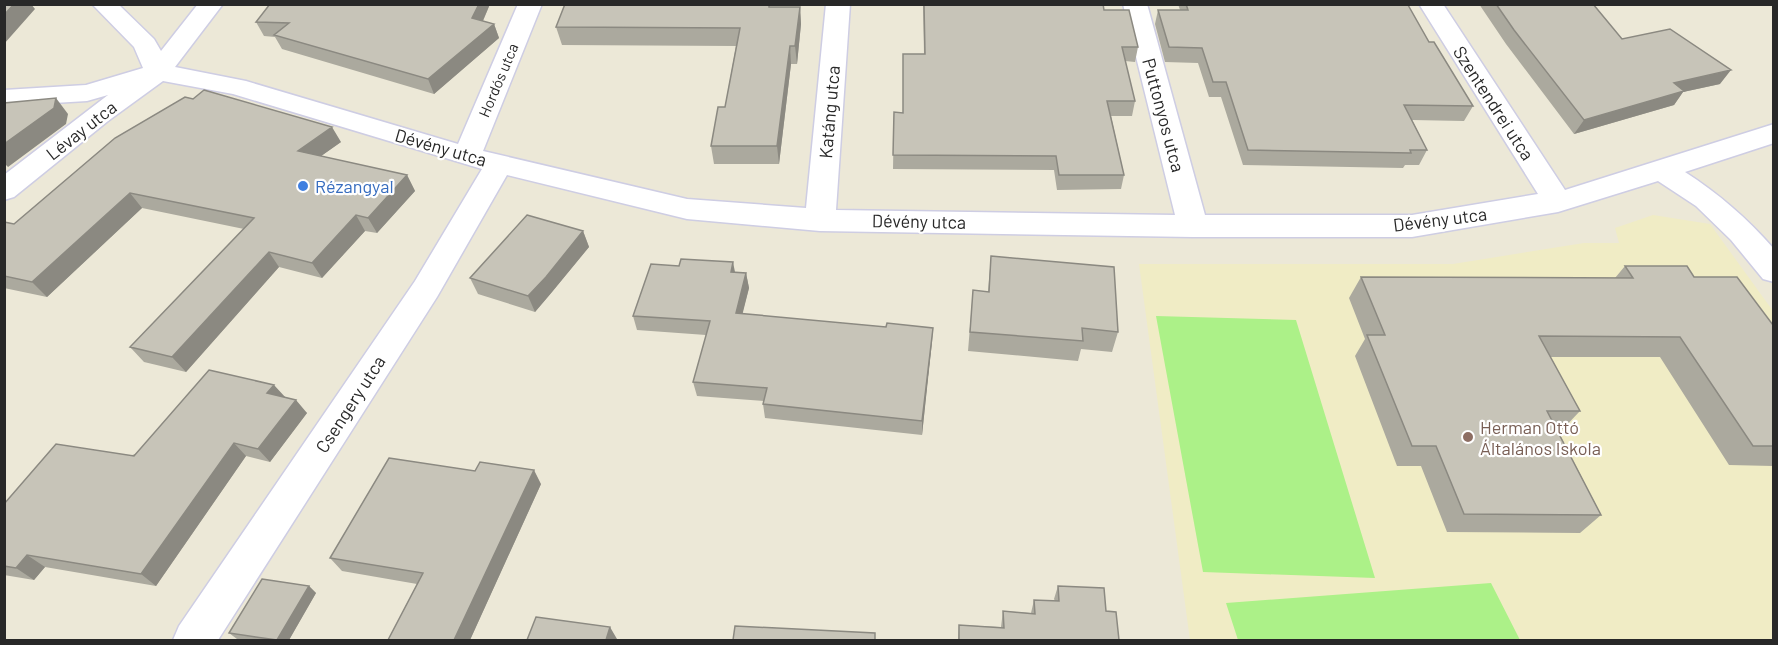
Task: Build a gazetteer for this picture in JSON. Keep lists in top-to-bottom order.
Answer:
{
  "streets": {
    "street": [
      "Hordós utca",
      "Szentendrei utca",
      "Katáng utca",
      "Puttonyos utca",
      "Lévay utca",
      "Dévény utca",
      "Csengery utca"
    ]
  },
  "crossings": [
    ["Hordós utca", "Dévény utca"],
    ["Hordós utca", "Csengery utca"],
    ["Szentendrei utca", "Dévény utca"],
    ["Katáng utca", "Dévény utca"],
    ["Puttonyos utca", "Dévény utca"],
    ["Lévay utca", "Dévény utca"],
    ["Dévény utca", "Csengery utca"]
  ],
  "places": ["Rézangyal", "Herman Ottó Általános Iskola"]
}
